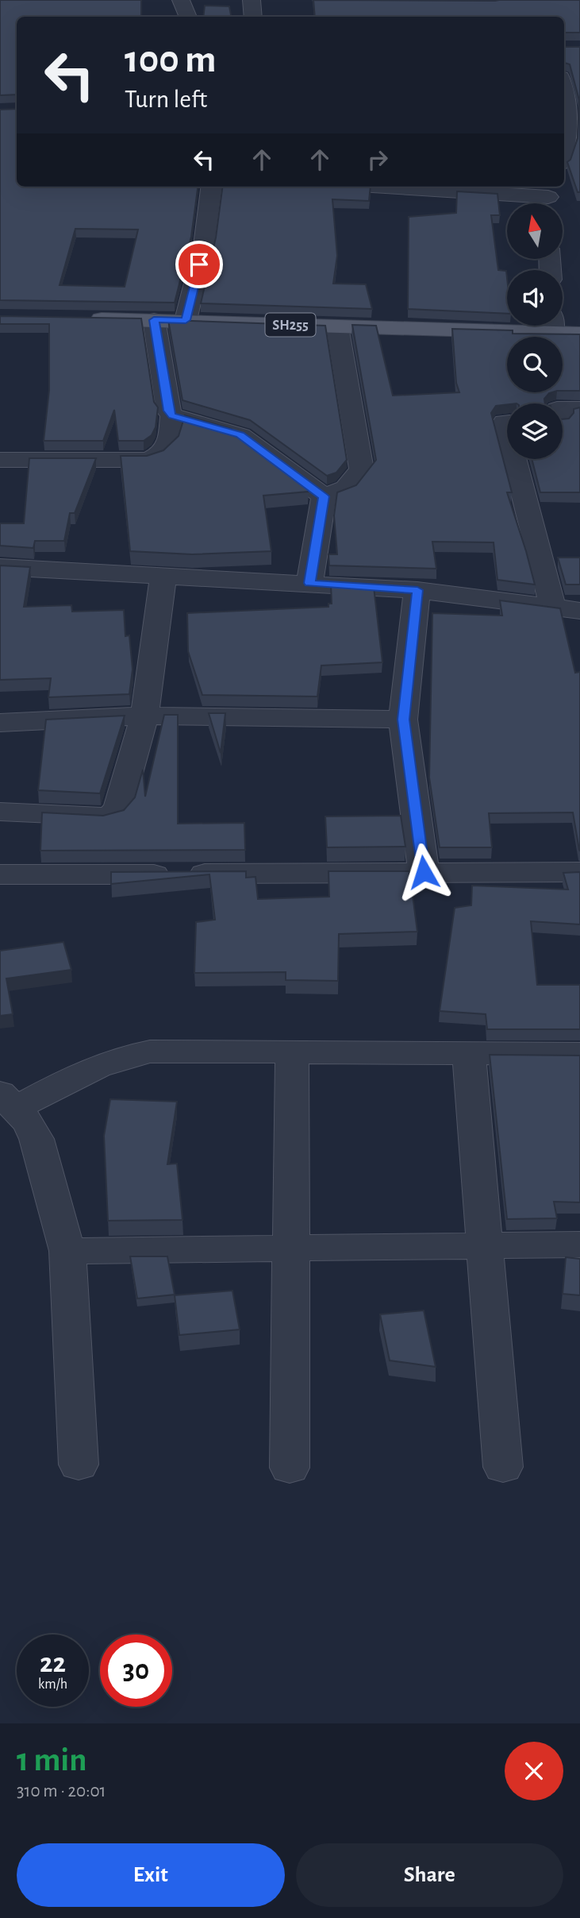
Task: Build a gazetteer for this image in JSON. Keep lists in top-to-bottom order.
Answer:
{
  "streets": {
    "main road": ["SH255"]
  },
  "north": "top",
  "page": {
    "turn": ["100 m", "Turn left"],
    "speed": "22 km/h",
    "limit": "30",
    "heading": ["1 min", "310 m · 20:01"],
    "buttons": ["Exit", "Share"]
  }
}
